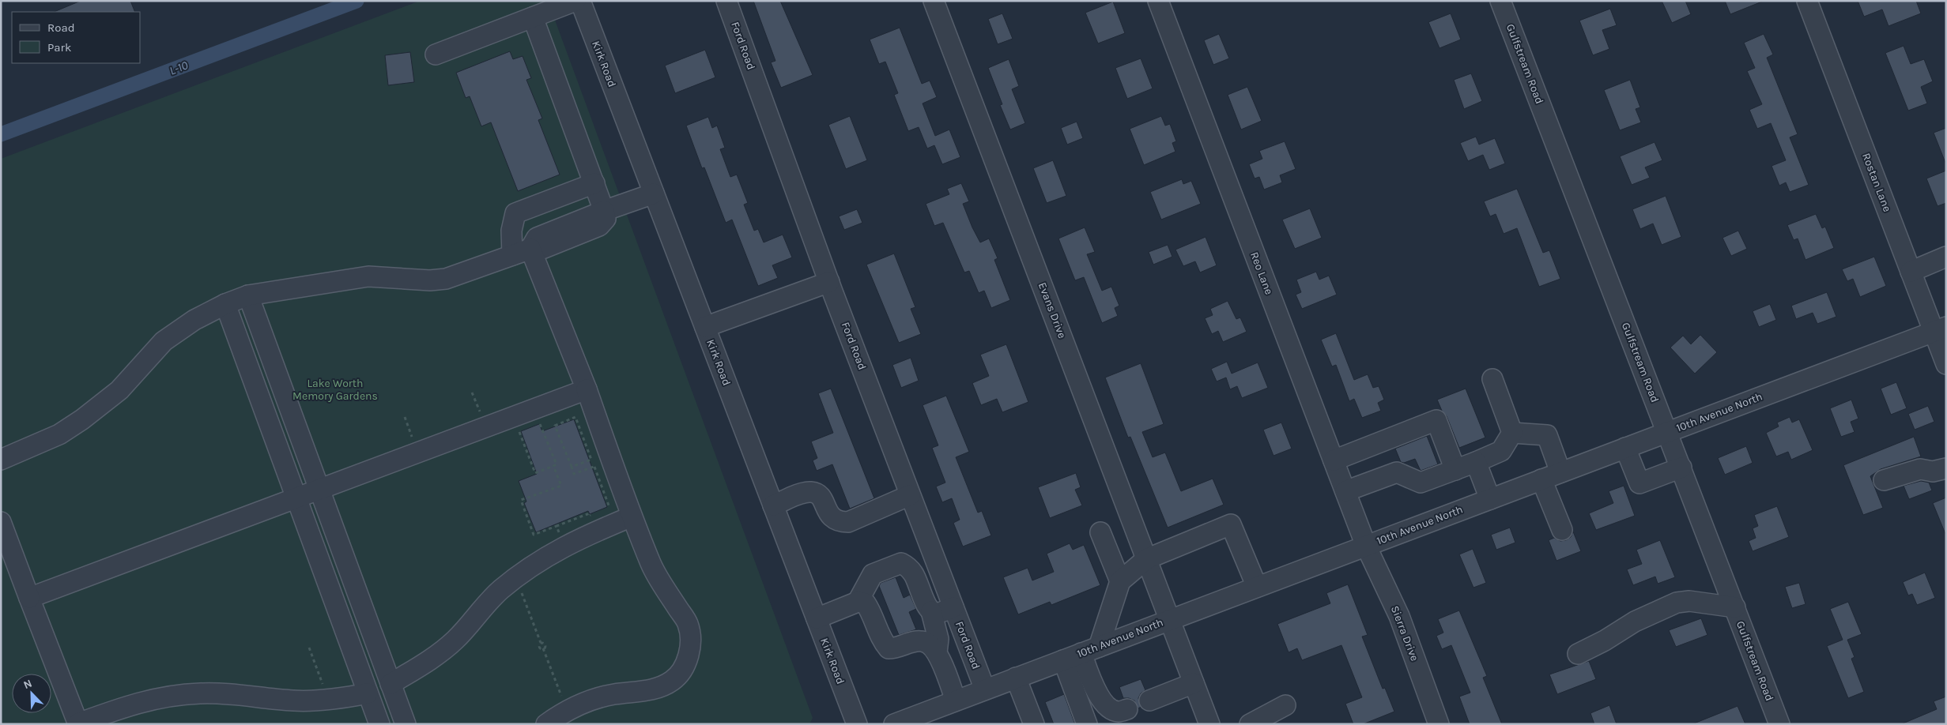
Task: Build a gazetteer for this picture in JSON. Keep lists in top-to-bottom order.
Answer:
{
  "streets": {
    "street": [
      "Ford Road",
      "Kirk Road",
      "Gulfstream Road",
      "Rostan Lane",
      "Reo Lane",
      "Evans Drive",
      "10th Avenue North",
      "Sierra Drive"
    ]
  },
  "crossings": [
    ["Ford Road", "10th Avenue North"],
    ["Gulfstream Road", "10th Avenue North"],
    ["Rostan Lane", "10th Avenue North"],
    ["Reo Lane", "10th Avenue North"],
    ["Reo Lane", "Sierra Drive"],
    ["Evans Drive", "10th Avenue North"],
    ["10th Avenue North", "Sierra Drive"]
  ],
  "water": ["L-10"],
  "parks": ["Lake Worth Memory Gardens"],
  "legend": ["Road", "Park"],
  "north": "top left"
}
